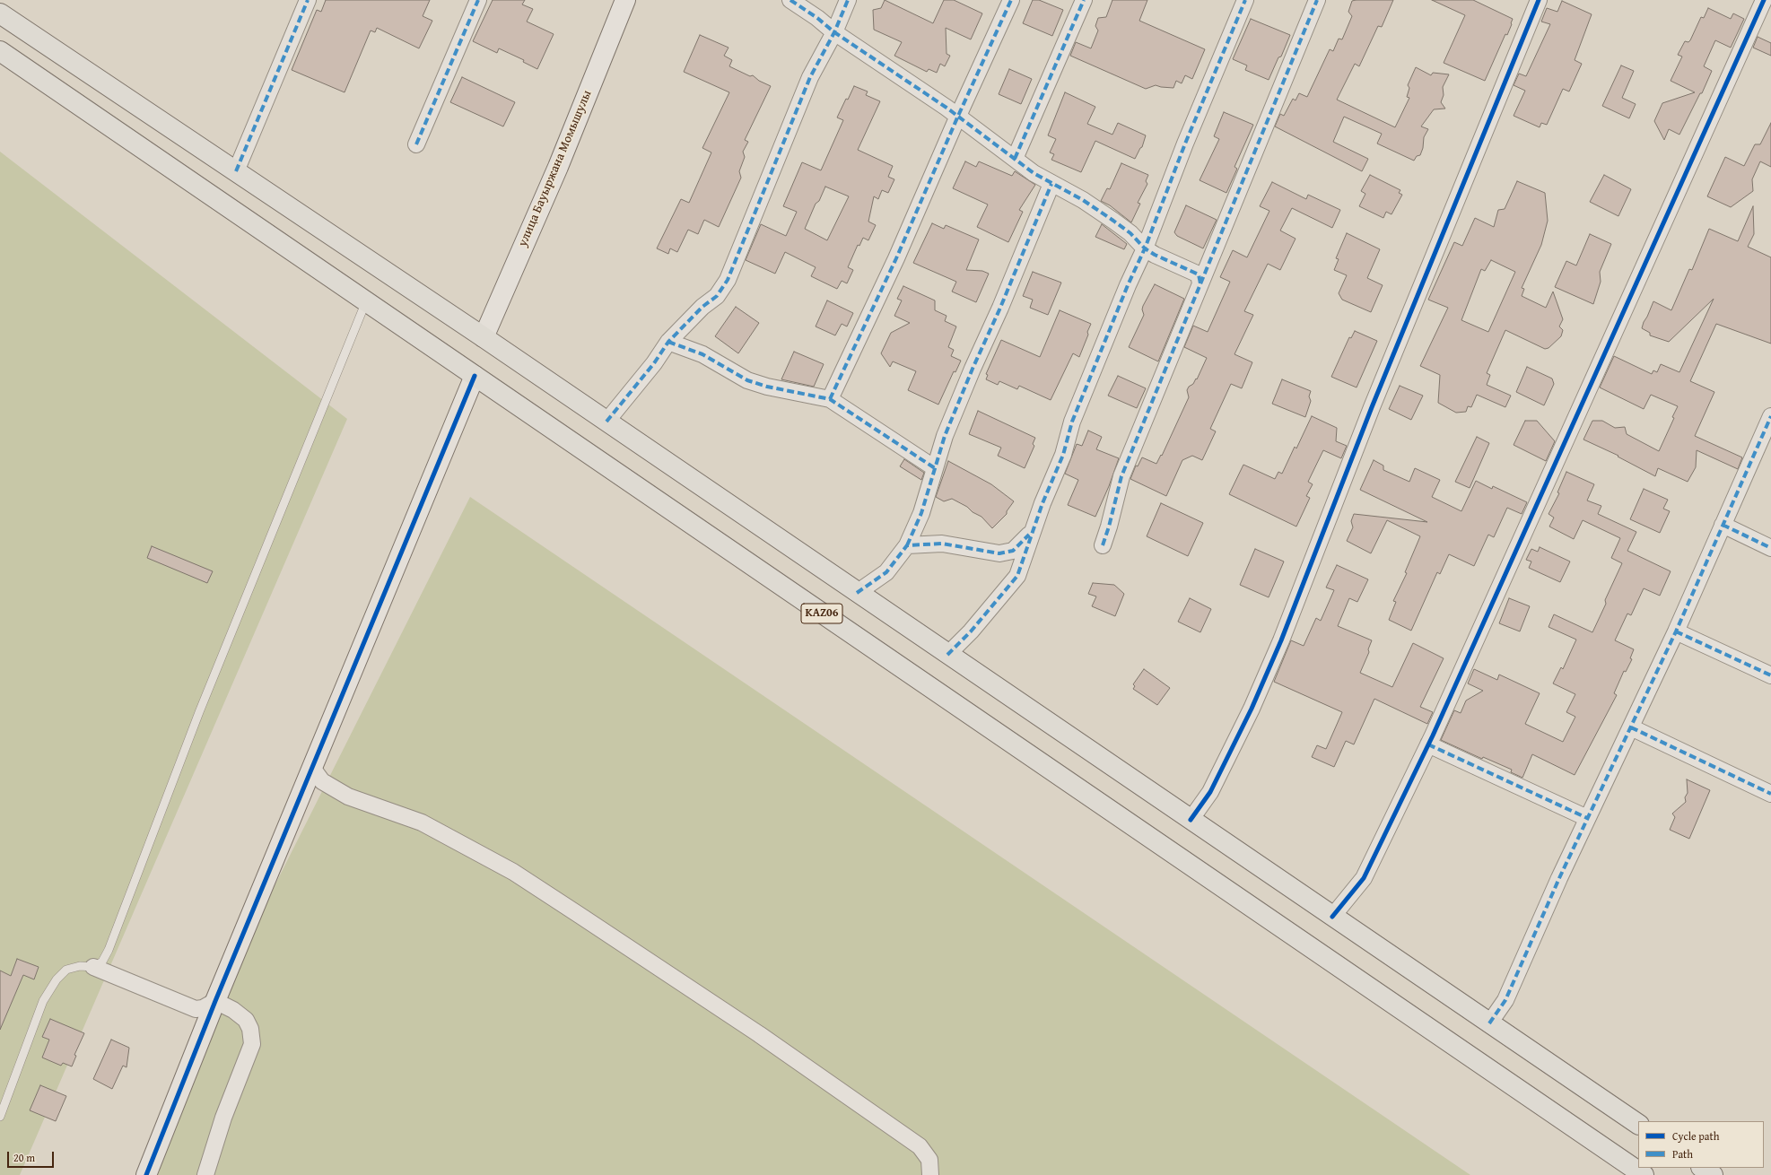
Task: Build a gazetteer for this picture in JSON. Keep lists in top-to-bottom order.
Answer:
{
  "streets": {
    "highway": ["KАZ06"],
    "street": ["улица Бауыржана Момышулы"]
  },
  "crossings": [
    ["улица Бауыржана Момышулы", "KАZ06"]
  ],
  "legend": ["Cycle path", "Path"],
  "scale_bar": "20 m"
}
